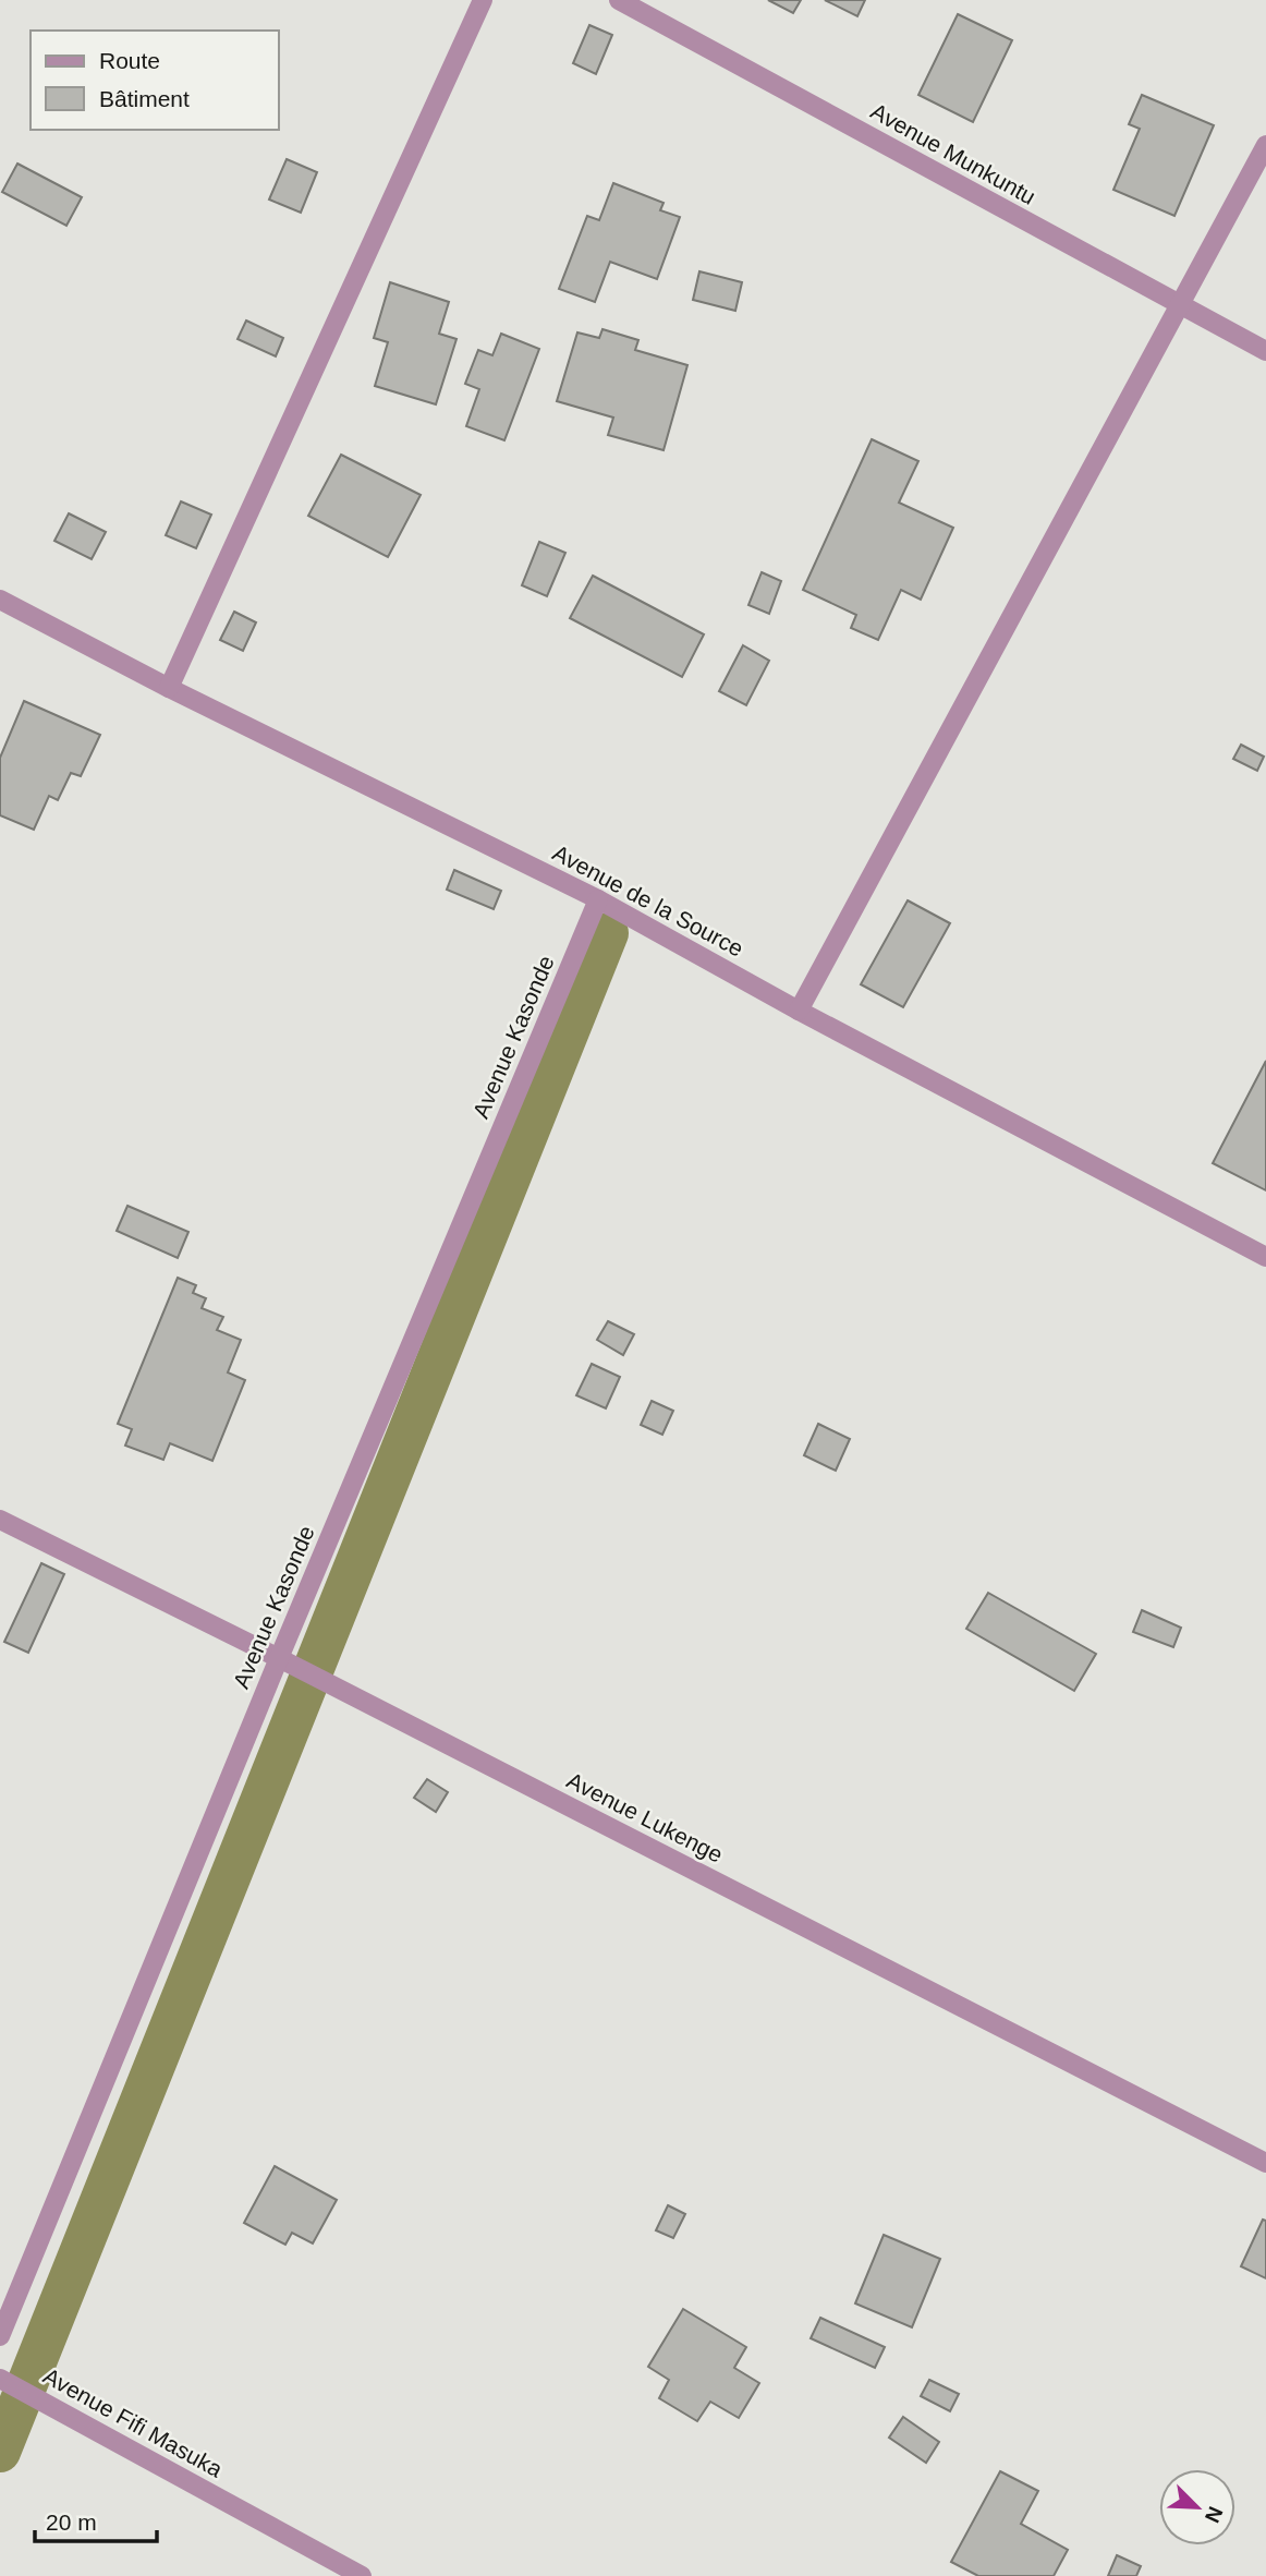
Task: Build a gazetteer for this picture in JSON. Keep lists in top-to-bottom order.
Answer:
{
  "streets": {
    "street": [
      "Avenue Munkuntu",
      "Avenue de la Source",
      "Avenue Kasonde",
      "Avenue Lukenge",
      "Avenue Fifi Masuka"
    ]
  },
  "crossings": [
    ["Avenue de la Source", "Avenue Kasonde"],
    ["Avenue Kasonde", "Avenue Lukenge"]
  ],
  "legend": ["Route", "Bâtiment"],
  "scale_bar": "20 m",
  "north": "bottom right"
}
